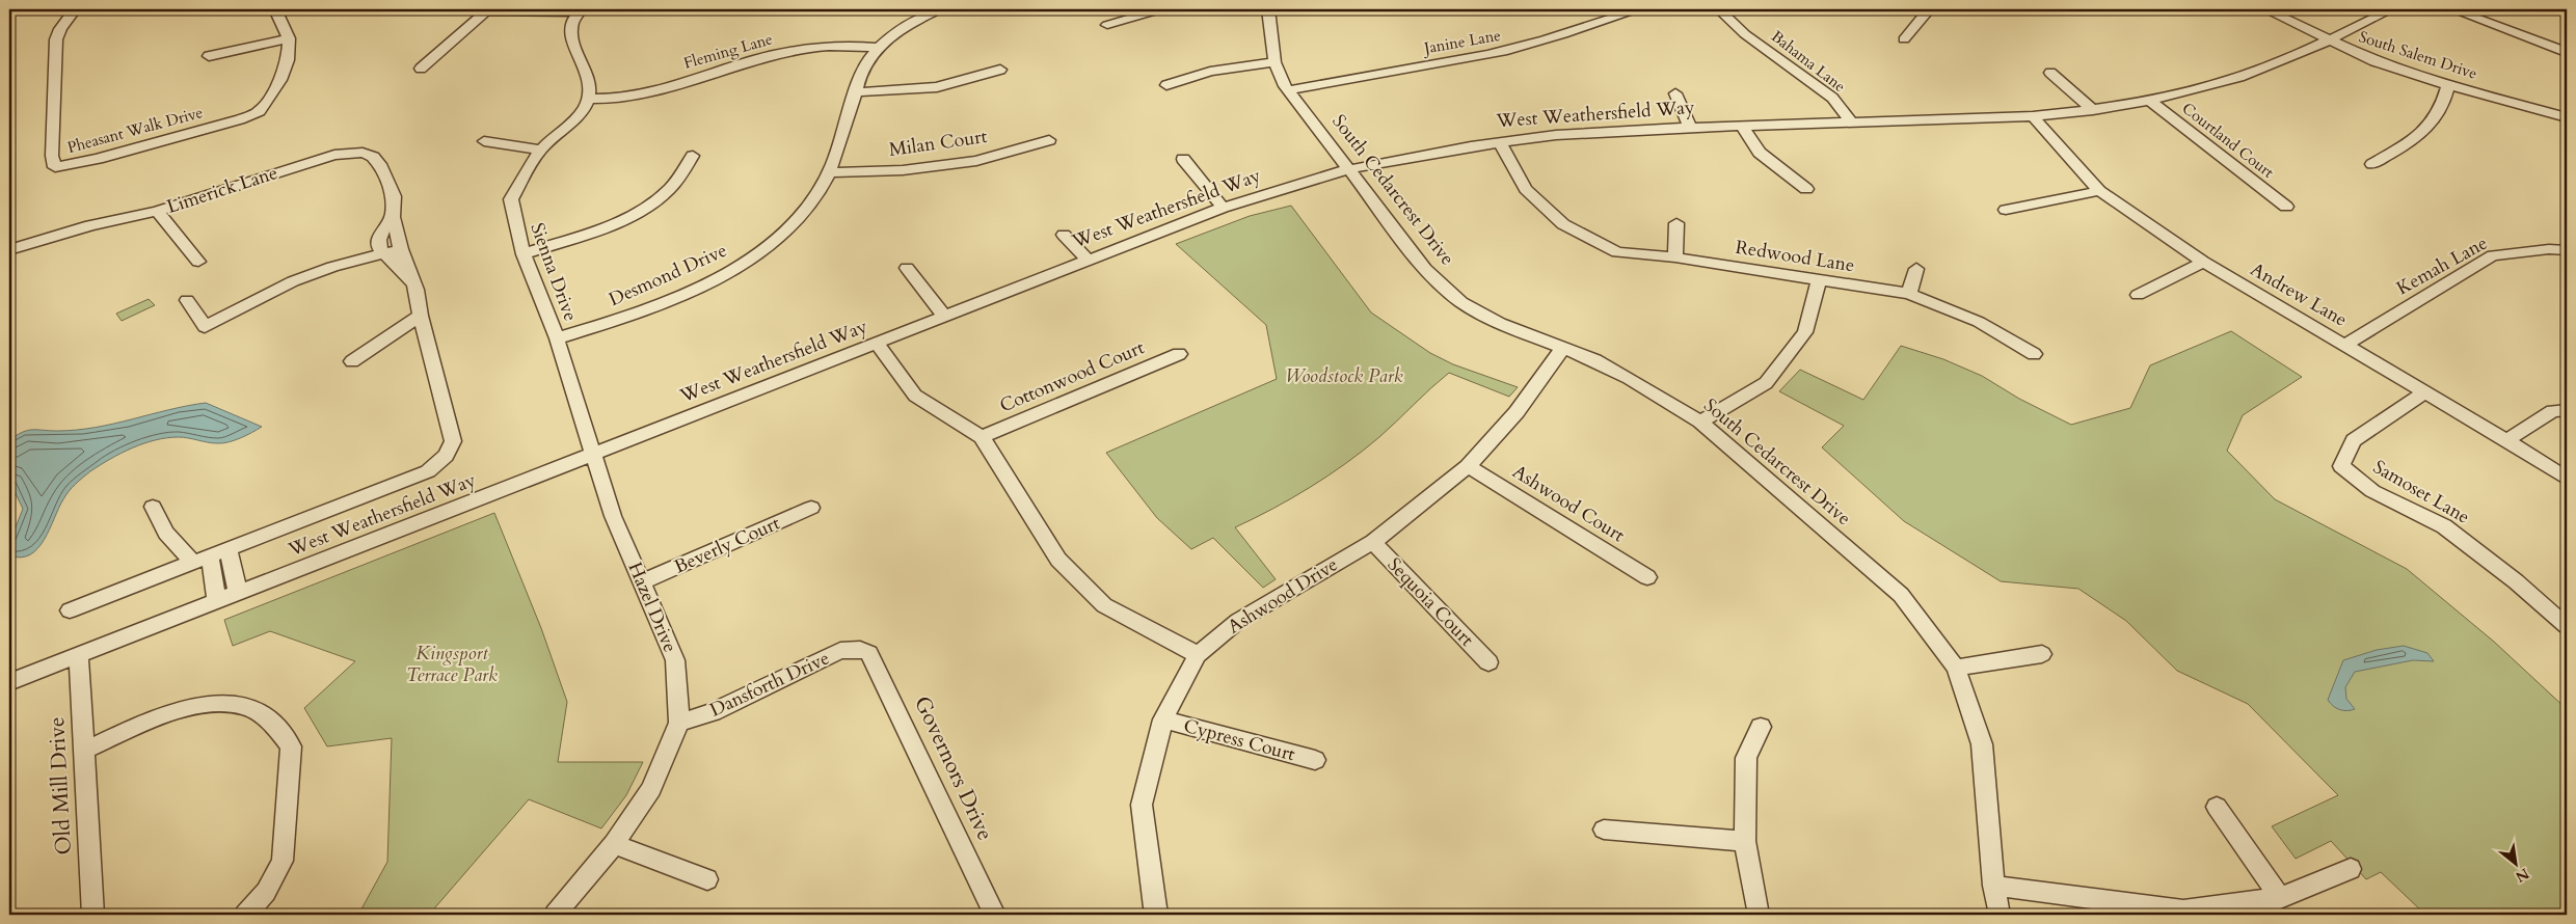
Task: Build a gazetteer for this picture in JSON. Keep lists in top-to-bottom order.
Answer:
{
  "streets": {
    "street": [
      "Janine Lane",
      "Fleming Lane",
      "South Salem Drive",
      "Bahama Lane",
      "West Weathersfield Way",
      "Pheasant Walk Drive",
      "Courtland Court",
      "Milan Court",
      "Limerick Lane",
      "South Cedarcrest Drive",
      "Redwood Lane",
      "Kemah Lane",
      "Sienna Drive",
      "Desmond Drive",
      "Andrew Lane",
      "Cottonwood Court",
      "Samoset Lane",
      "Ashwood Court",
      "Beverly Court",
      "Ashwood Drive",
      "Sequoia Court",
      "Hazel Drive",
      "Dansforth Drive",
      "Cypress Court",
      "Governors Drive",
      "Old Mill Drive"
    ]
  },
  "crossings": [
    ["Janine Lane", "South Cedarcrest Drive"],
    ["Fleming Lane", "Sienna Drive"],
    ["Fleming Lane", "Desmond Drive"],
    ["South Salem Drive", "West Weathersfield Way"],
    ["Bahama Lane", "West Weathersfield Way"],
    ["West Weathersfield Way", "Courtland Court"],
    ["West Weathersfield Way", "South Cedarcrest Drive"],
    ["West Weathersfield Way", "Redwood Lane"],
    ["West Weathersfield Way", "Sienna Drive"],
    ["West Weathersfield Way", "Andrew Lane"],
    ["West Weathersfield Way", "Hazel Drive"],
    ["West Weathersfield Way", "Old Mill Drive"],
    ["Milan Court", "Desmond Drive"],
    ["South Cedarcrest Drive", "Ashwood Drive"],
    ["Kemah Lane", "Andrew Lane"],
    ["Sienna Drive", "Desmond Drive"],
    ["Sienna Drive", "Hazel Drive"],
    ["Andrew Lane", "Samoset Lane"],
    ["Ashwood Court", "Ashwood Drive"],
    ["Beverly Court", "Hazel Drive"],
    ["Ashwood Drive", "Sequoia Court"],
    ["Ashwood Drive", "Cypress Court"],
    ["Hazel Drive", "Dansforth Drive"],
    ["Dansforth Drive", "Governors Drive"]
  ],
  "parks": ["Woodstock Park", "Kingsport Terrace Park"],
  "north": "bottom right"
}
